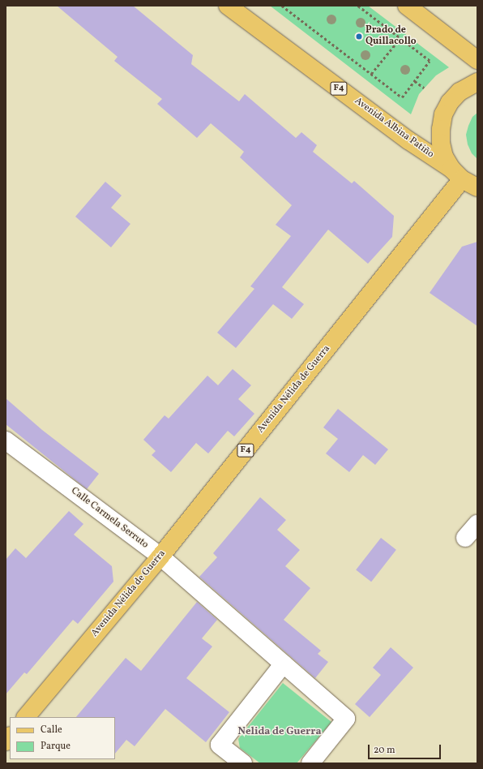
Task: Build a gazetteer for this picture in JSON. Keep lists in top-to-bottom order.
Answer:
{
  "streets": {
    "main road": ["F4", "Avenida Albina Patiño", "Avenida Nélida de Guerra"],
    "street": ["Calle Carmela Serruto"]
  },
  "crossings": [
    ["Avenida Albina Patiño", "Avenida Nélida de Guerra"],
    ["Avenida Nélida de Guerra", "Calle Carmela Serruto"]
  ],
  "districts": ["Nelida de Guerra"],
  "places": ["Prado de Quillacollo"],
  "legend": ["Calle", "Parque"],
  "scale_bar": "20 m"
}
